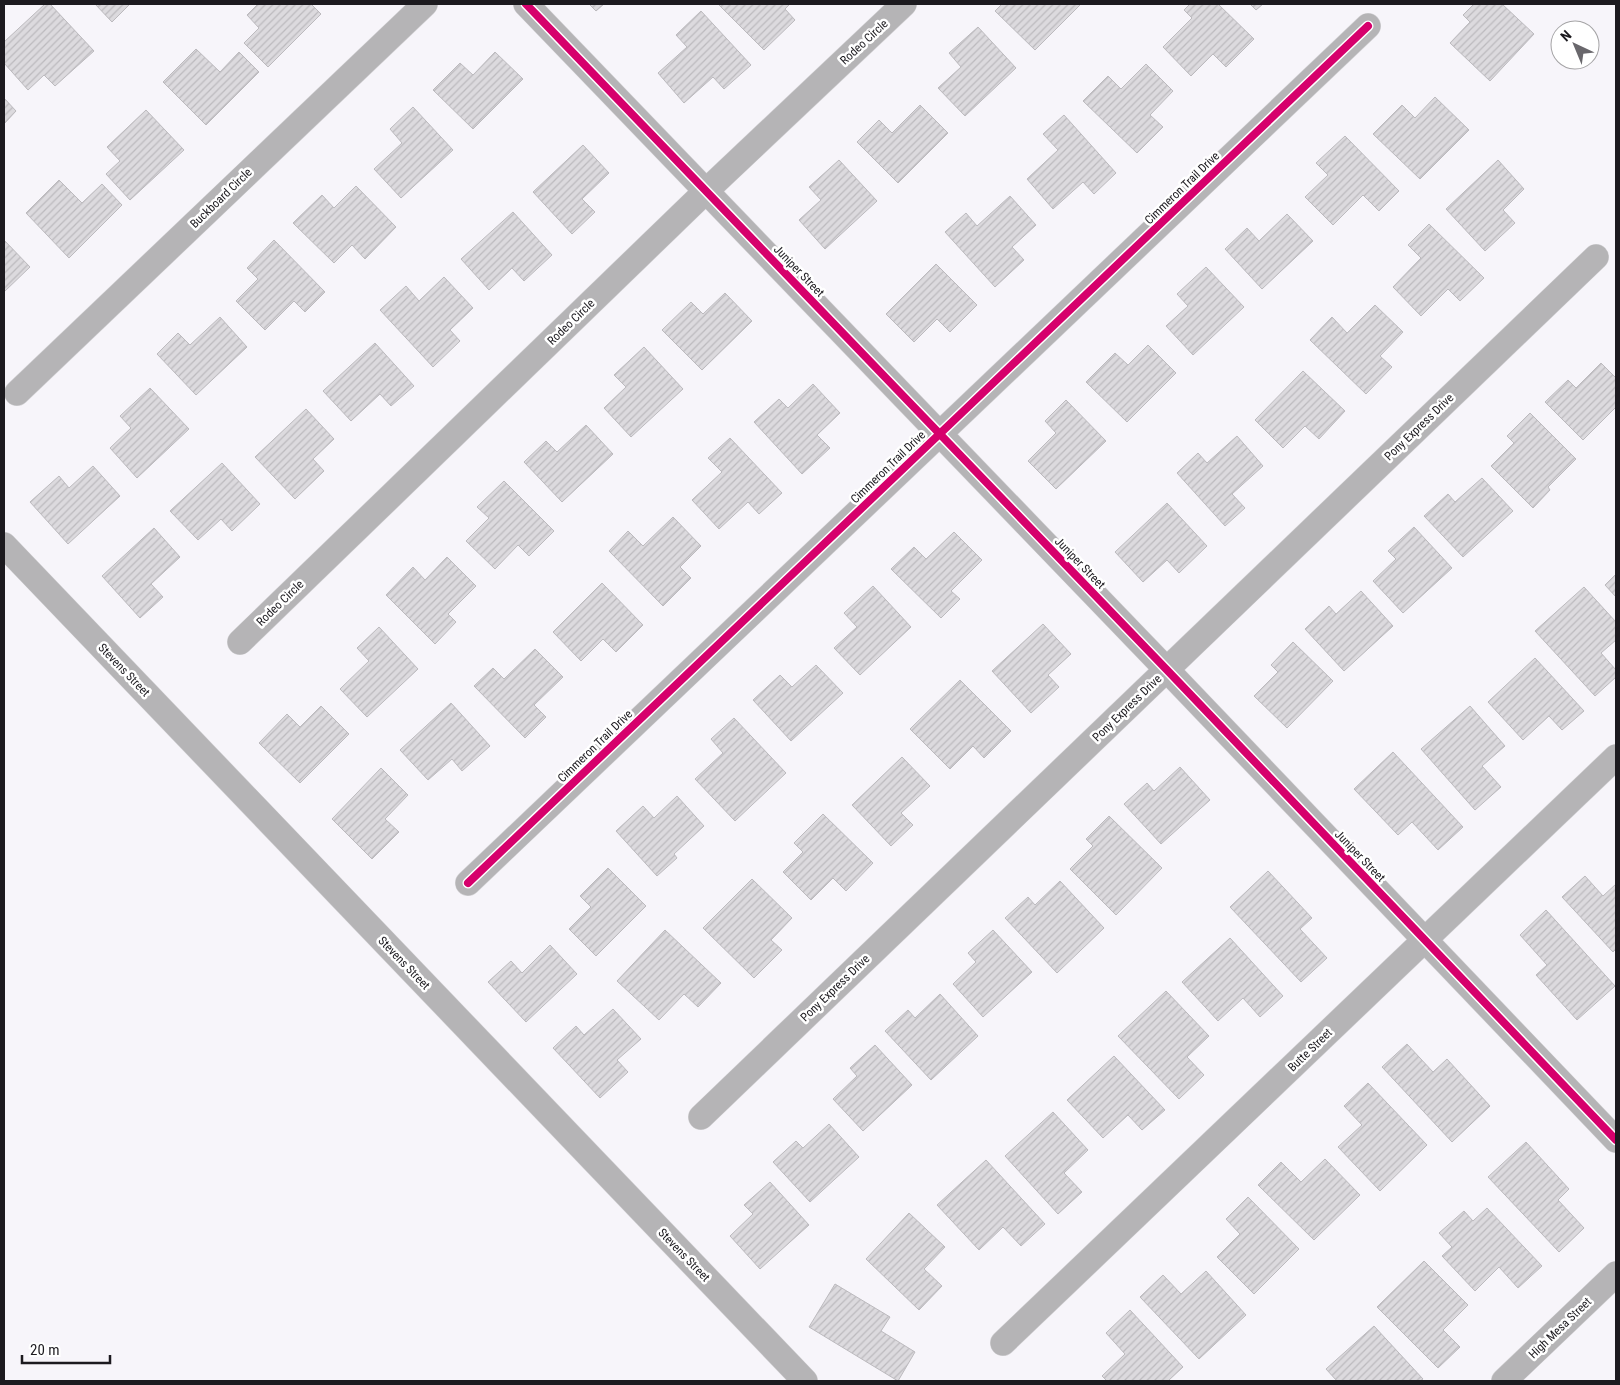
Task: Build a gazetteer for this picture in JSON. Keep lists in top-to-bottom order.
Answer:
{
  "streets": {
    "street": [
      "Rodeo Circle",
      "Cimmeron Trail Drive",
      "Buckboard Circle",
      "Juniper Street",
      "Pony Express Drive",
      "Stevens Street",
      "Butte Street",
      "High Mesa Street"
    ]
  },
  "crossings": [
    ["Rodeo Circle", "Juniper Street"],
    ["Cimmeron Trail Drive", "Juniper Street"],
    ["Juniper Street", "Pony Express Drive"],
    ["Juniper Street", "Butte Street"]
  ],
  "scale_bar": "20 m",
  "north": "top left"
}
